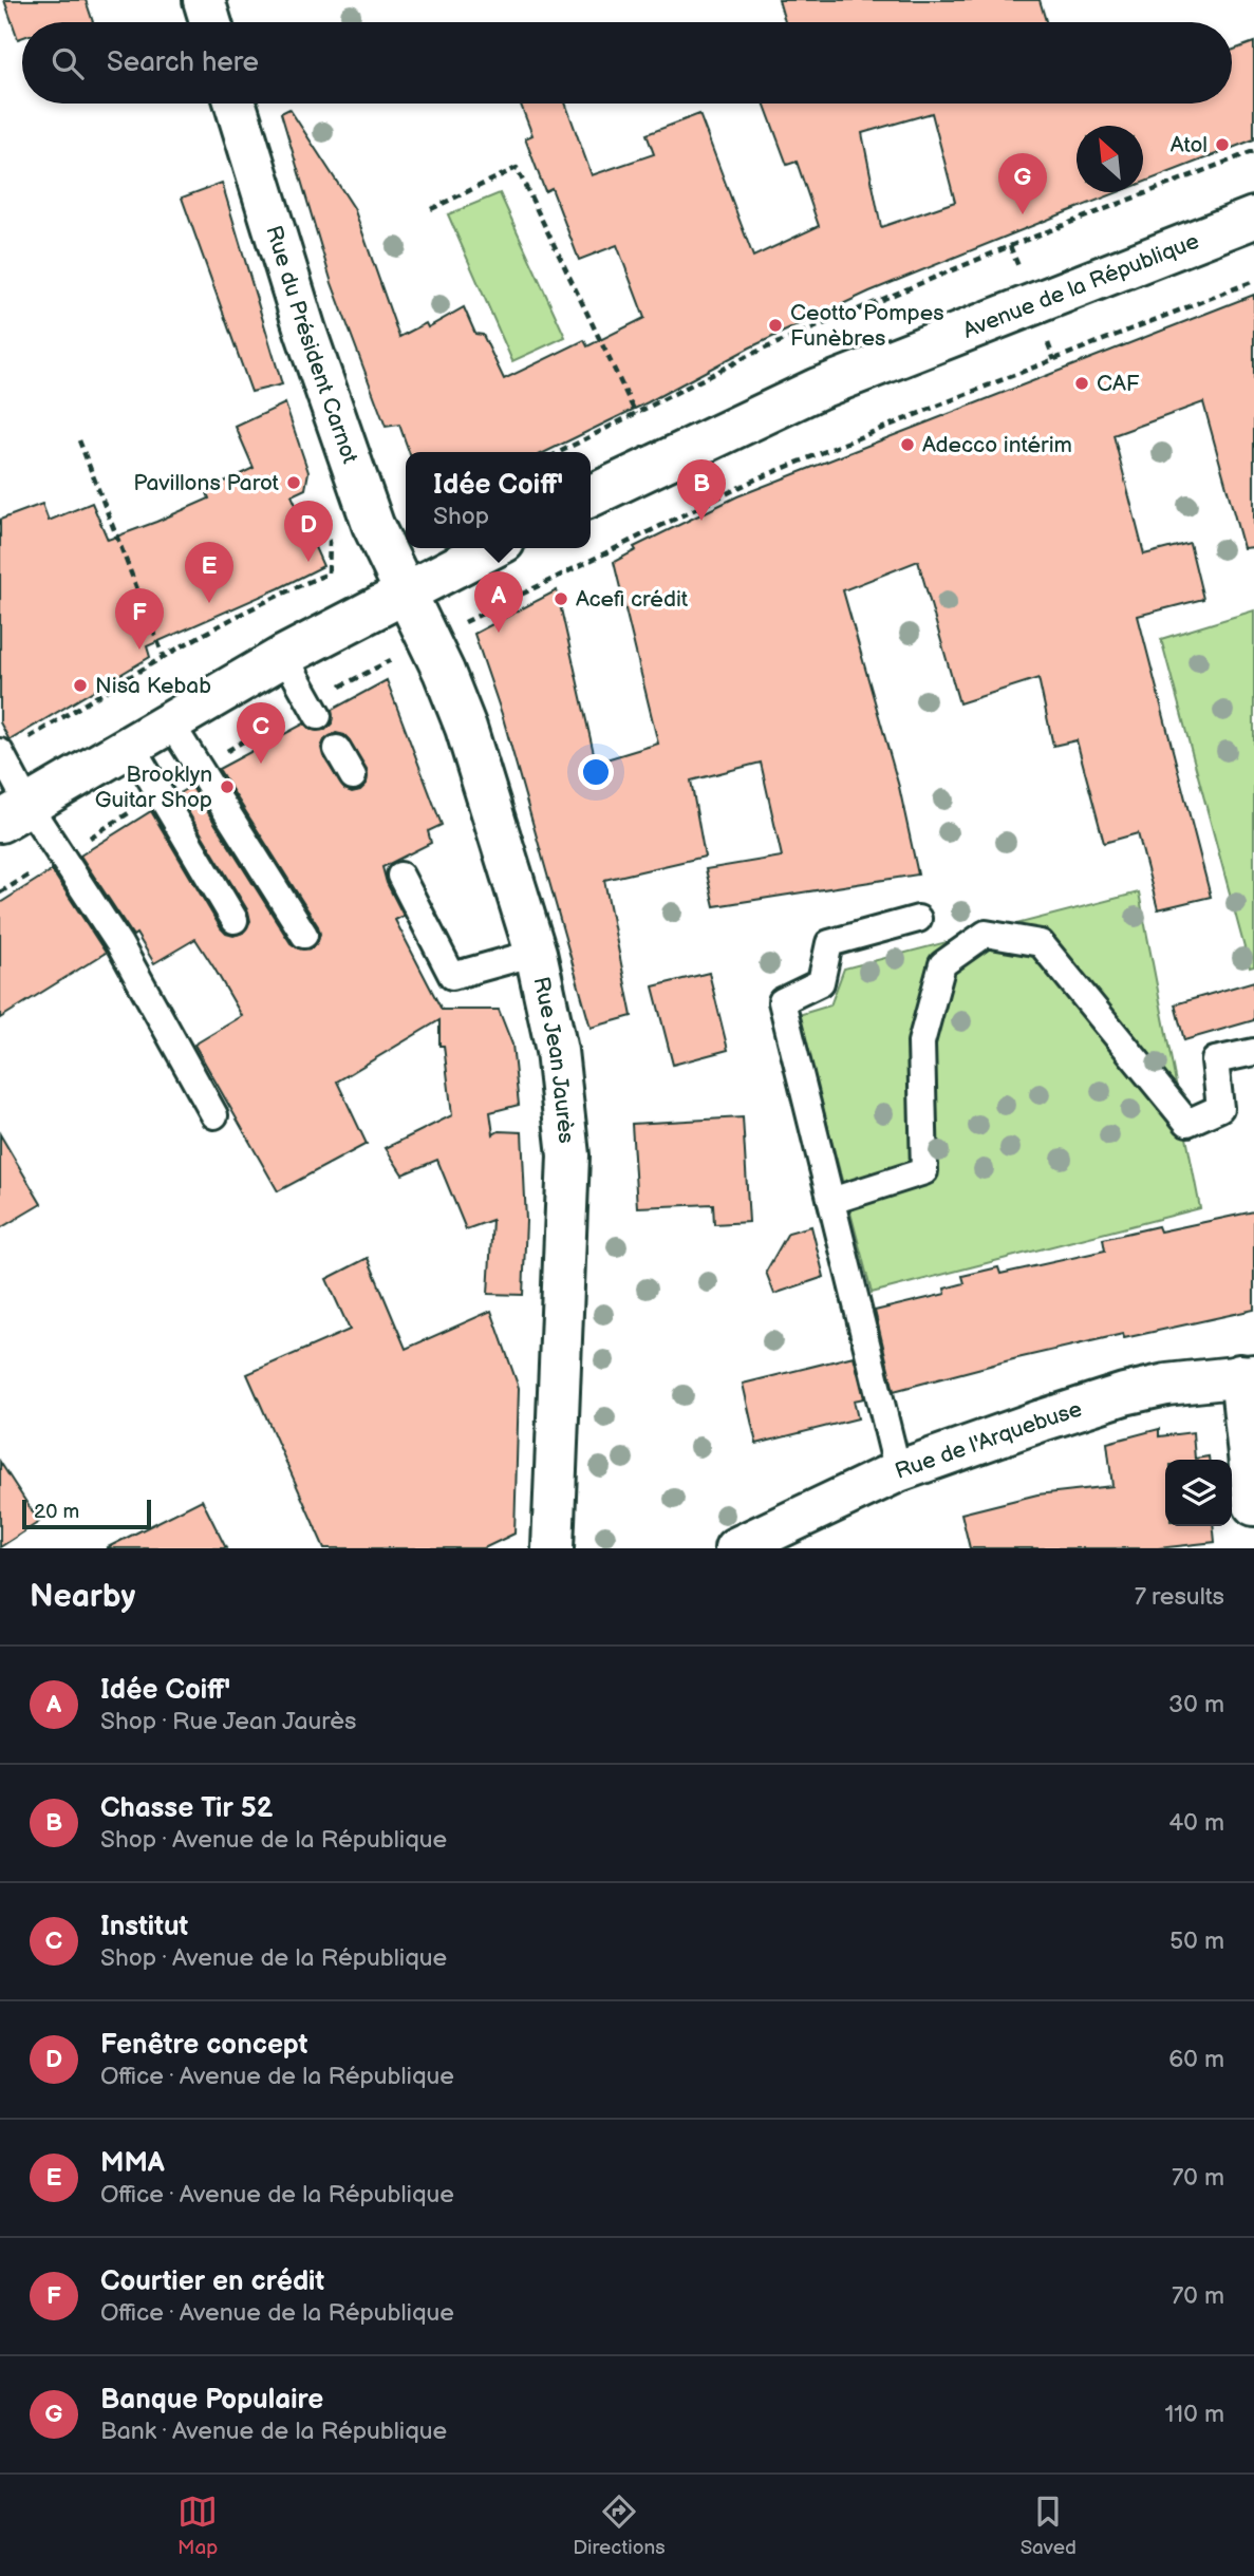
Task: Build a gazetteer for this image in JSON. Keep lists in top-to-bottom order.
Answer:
{
  "streets": {
    "main road": [
      "Avenue de la République",
      "Rue du Président Carnot",
      "Rue Jean Jaurès",
      "Rue de l'Arquebuse"
    ]
  },
  "crossings": [
    ["Rue du Président Carnot", "Rue Jean Jaurès"]
  ],
  "places": [
    "Atol",
    "Ceotto Pompes Funèbres",
    "CAF",
    "Adecco intérim",
    "Pavillons Parot",
    "Acefi crédit",
    "Nisa Kebab",
    "Brooklyn Guitar Shop"
  ],
  "scale_bar": "20 m",
  "north": "top left",
  "page": {
    "search": "Search here",
    "pins": [
      "G",
      "B",
      "D",
      "E",
      "A",
      "F",
      "C"
    ],
    "popup": ["Idée Coiff'", "Shop"],
    "scale": "20 m",
    "heading": ["Nearby", "7 results"],
    "list": [
      {
        "mark": "A",
        "name": "Idée Coiff'",
        "note": "Shop · Rue Jean Jaurès",
        "value": "30 m"
      },
      {
        "mark": "B",
        "name": "Chasse Tir 52",
        "note": "Shop · Avenue de la République",
        "value": "40 m"
      },
      {
        "mark": "C",
        "name": "Institut",
        "note": "Shop · Avenue de la République",
        "value": "50 m"
      },
      {
        "mark": "D",
        "name": "Fenêtre concept",
        "note": "Office · Avenue de la République",
        "value": "60 m"
      },
      {
        "mark": "E",
        "name": "MMA",
        "note": "Office · Avenue de la République",
        "value": "70 m"
      },
      {
        "mark": "F",
        "name": "Courtier en crédit",
        "note": "Office · Avenue de la République",
        "value": "70 m"
      },
      {
        "mark": "G",
        "name": "Banque Populaire",
        "note": "Bank · Avenue de la République",
        "value": "110 m"
      }
    ],
    "nav": ["Map", "Directions", "Saved"]
  }
}
